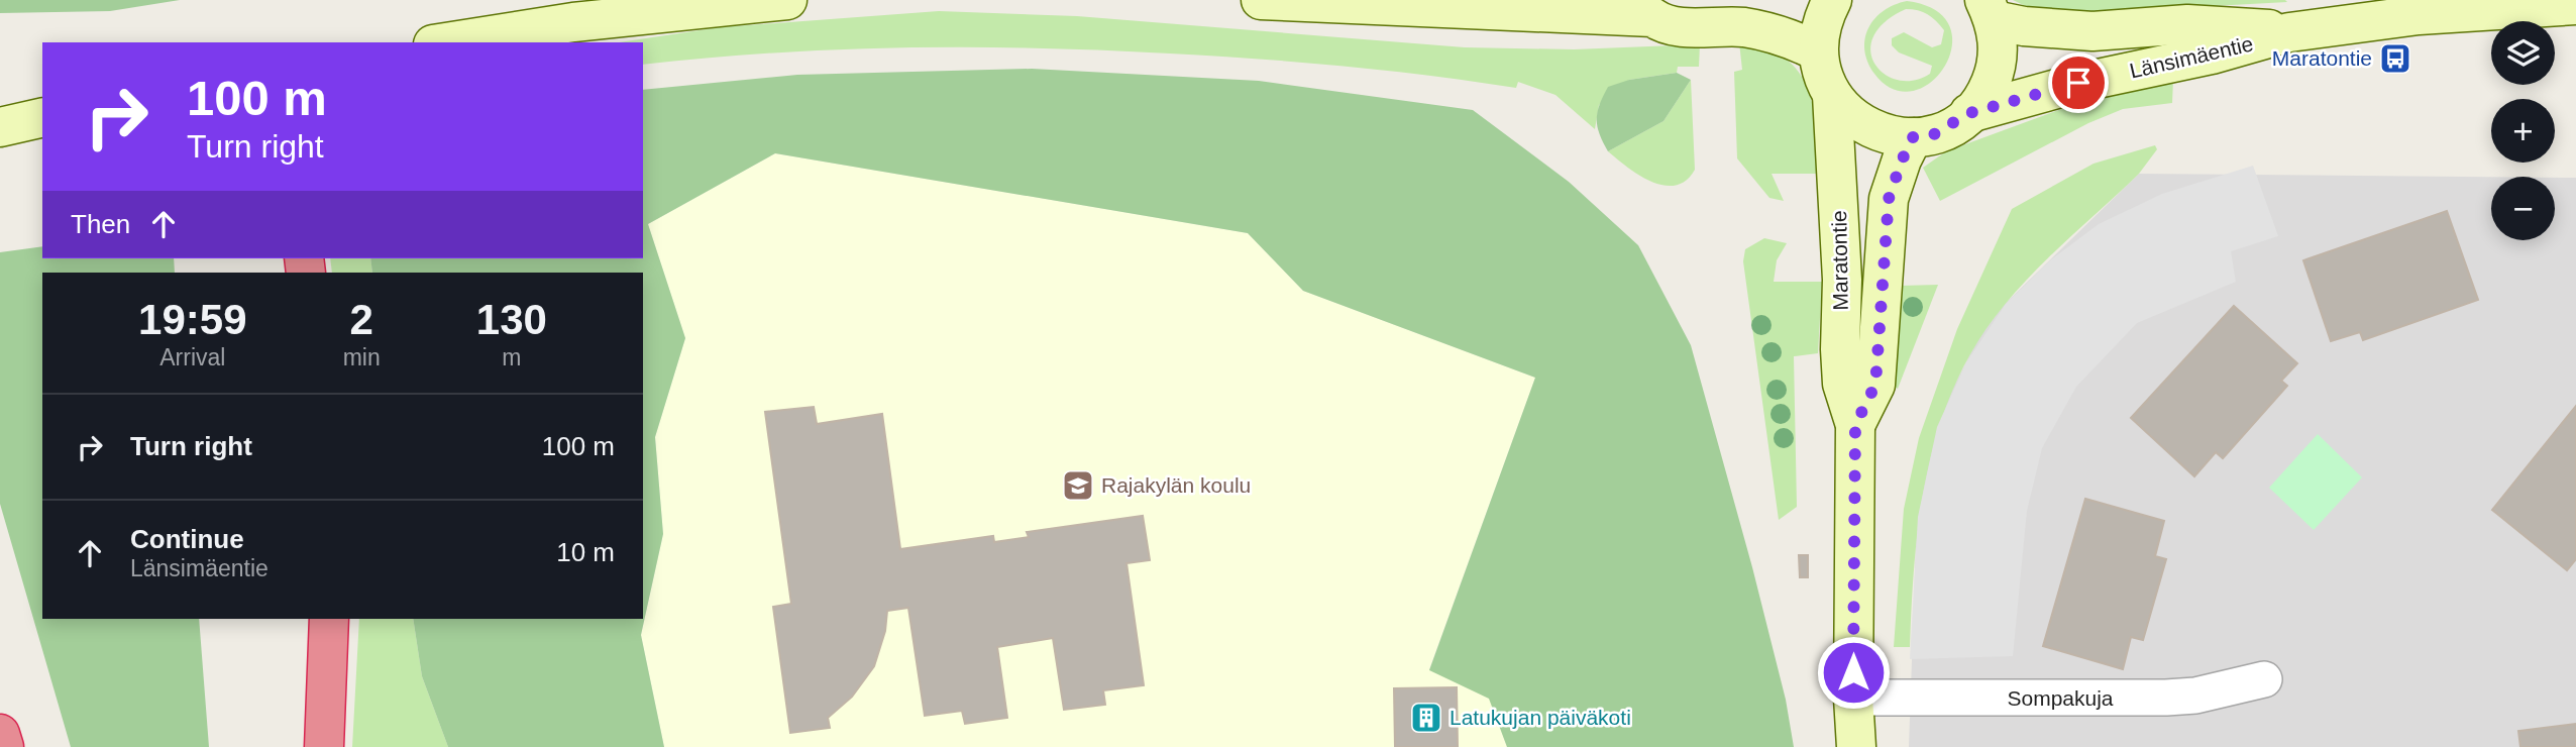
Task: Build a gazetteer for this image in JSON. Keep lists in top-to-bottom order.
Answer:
{
  "streets": {
    "main road": ["Länsimäentie", "Maratontie"],
    "street": ["Sompakuja"]
  },
  "crossings": [
    ["Maratontie", "Sompakuja"]
  ],
  "places": {
    "bus stop": ["Maratontie"],
    "school or university": ["Rajakylän koulu"],
    "building": ["Latukujan päiväkoti"]
  },
  "page": {
    "map_buttons": ["+", "−"],
    "turn": ["100 m", "Turn right"],
    "then": "Then",
    "eta": [
      "19:59",
      "Arrival",
      "2",
      "min",
      "130",
      "m"
    ],
    "list": [
      {
        "name": "Turn right",
        "value": "100 m"
      },
      {
        "name": "Continue",
        "note": "Länsimäentie",
        "value": "10 m"
      }
    ]
  }
}
